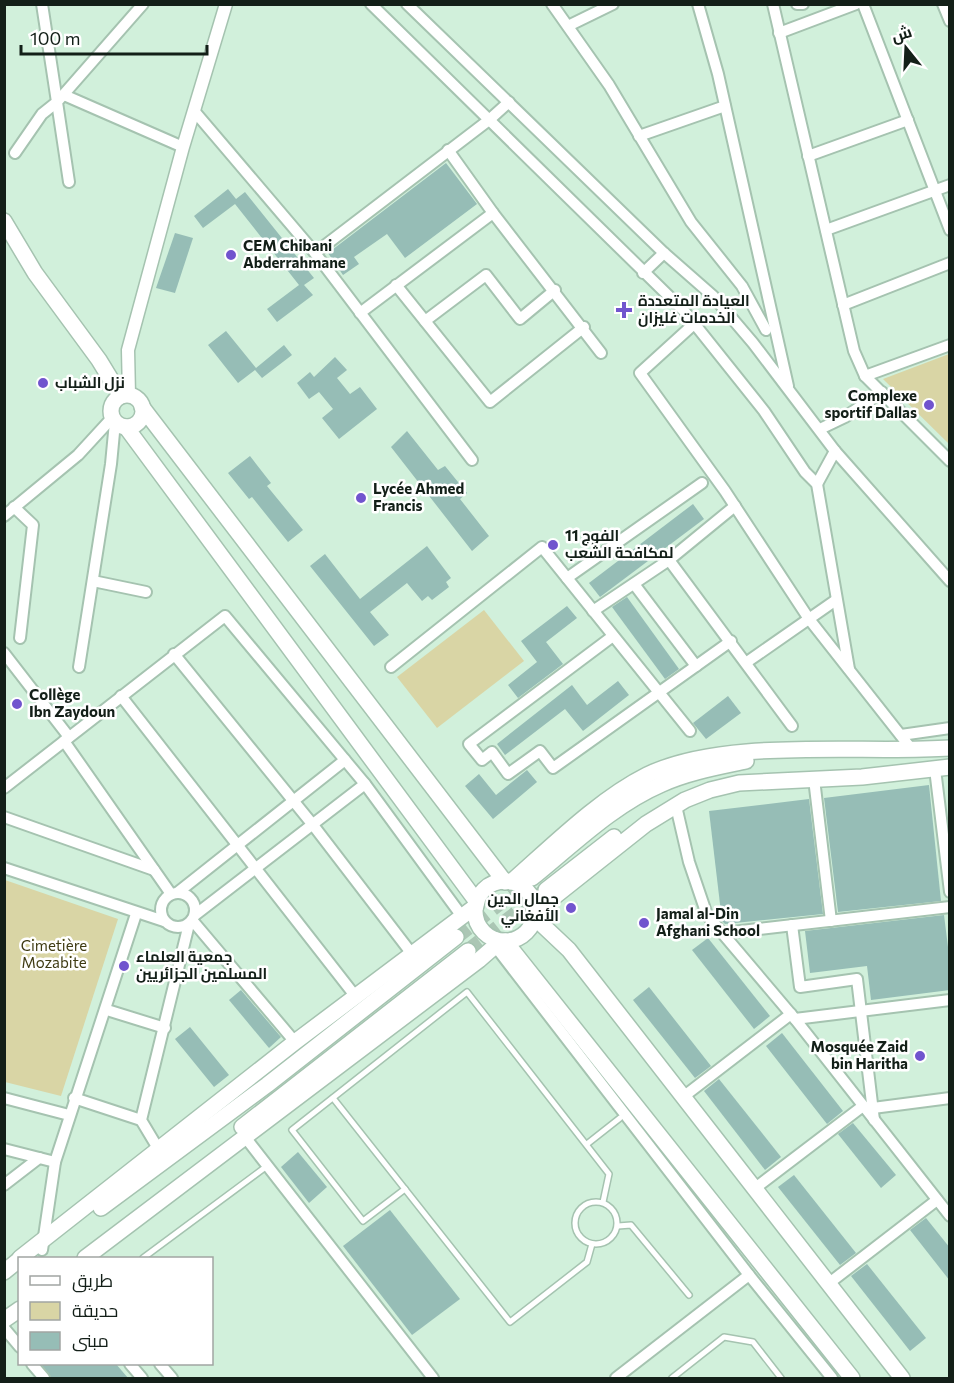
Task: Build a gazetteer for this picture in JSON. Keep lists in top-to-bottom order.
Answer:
{
  "parks": ["Cimetière Mozabite"],
  "places": {
    "other": [
      "CEM Chibani Abderrahmane",
      "نزل الشباب",
      "Complexe sportif Dallas",
      "Lycée Ahmed Francis",
      "الفوج 11 لمكافحة الشعب",
      "Collège Ibn Zaydoun",
      "جمال الدين الأفغاني",
      "Jamal al-Din Afghani School",
      "جمعية العلماء المسلمين الجزائريين",
      "Mosquée Zaid bin Haritha"
    ],
    "health": ["العيادة المتعددة الخدمات غليزان"]
  },
  "legend": ["طريق", "حديقة", "مبنى"],
  "scale_bar": "100 m",
  "north": "top"
}
